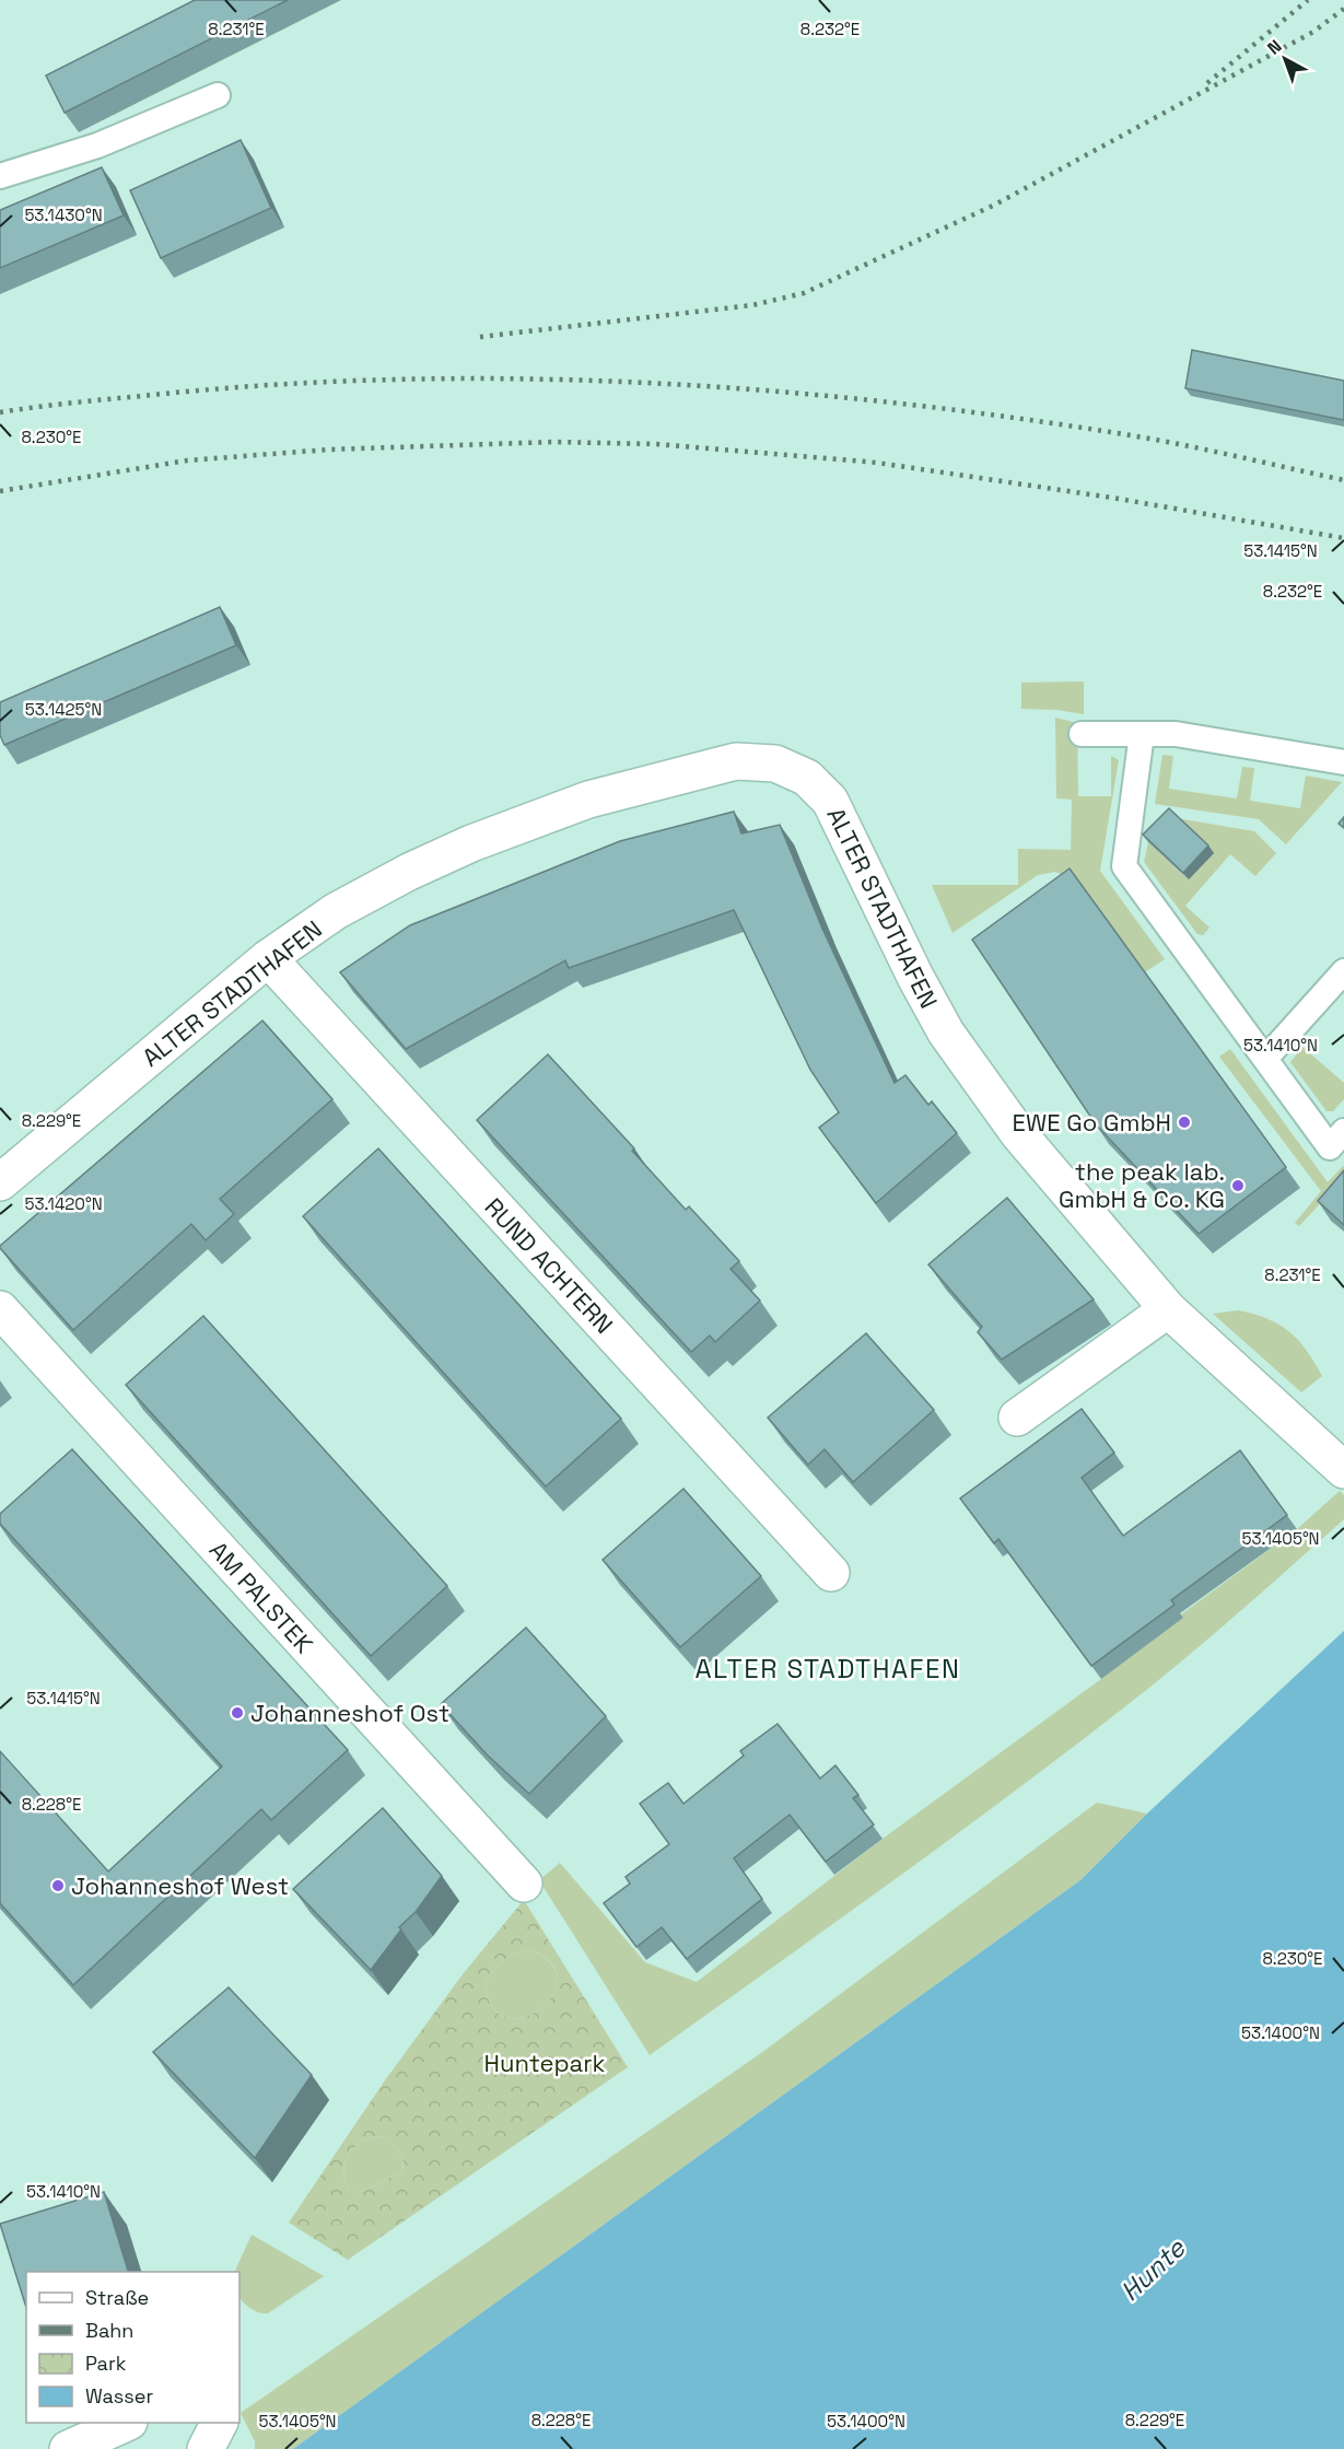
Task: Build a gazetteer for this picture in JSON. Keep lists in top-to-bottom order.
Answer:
{
  "streets": {
    "street": ["ALTER STADTHAFEN", "RUND ACHTERN", "AM PALSTEK"]
  },
  "crossings": [
    ["ALTER STADTHAFEN", "RUND ACHTERN"]
  ],
  "districts": ["ALTER STADTHAFEN"],
  "water": ["Hunte"],
  "parks": ["Huntepark"],
  "places": [
    "EWE Go GmbH",
    "the peak lab. GmbH & Co. KG",
    "Johanneshof Ost",
    "Johanneshof West"
  ],
  "legend": [
    "Straße",
    "Bahn",
    "Park",
    "Wasser"
  ],
  "north": "top left",
  "coordinates": [
    "8.231°E",
    "8.232°E",
    "53.1430°N",
    "8.230°E",
    "53.1415°N",
    "53.1425°N",
    "53.1410°N",
    "8.229°E",
    "53.1420°N",
    "53.1405°N",
    "8.228°E",
    "53.1400°N"
  ]
}
